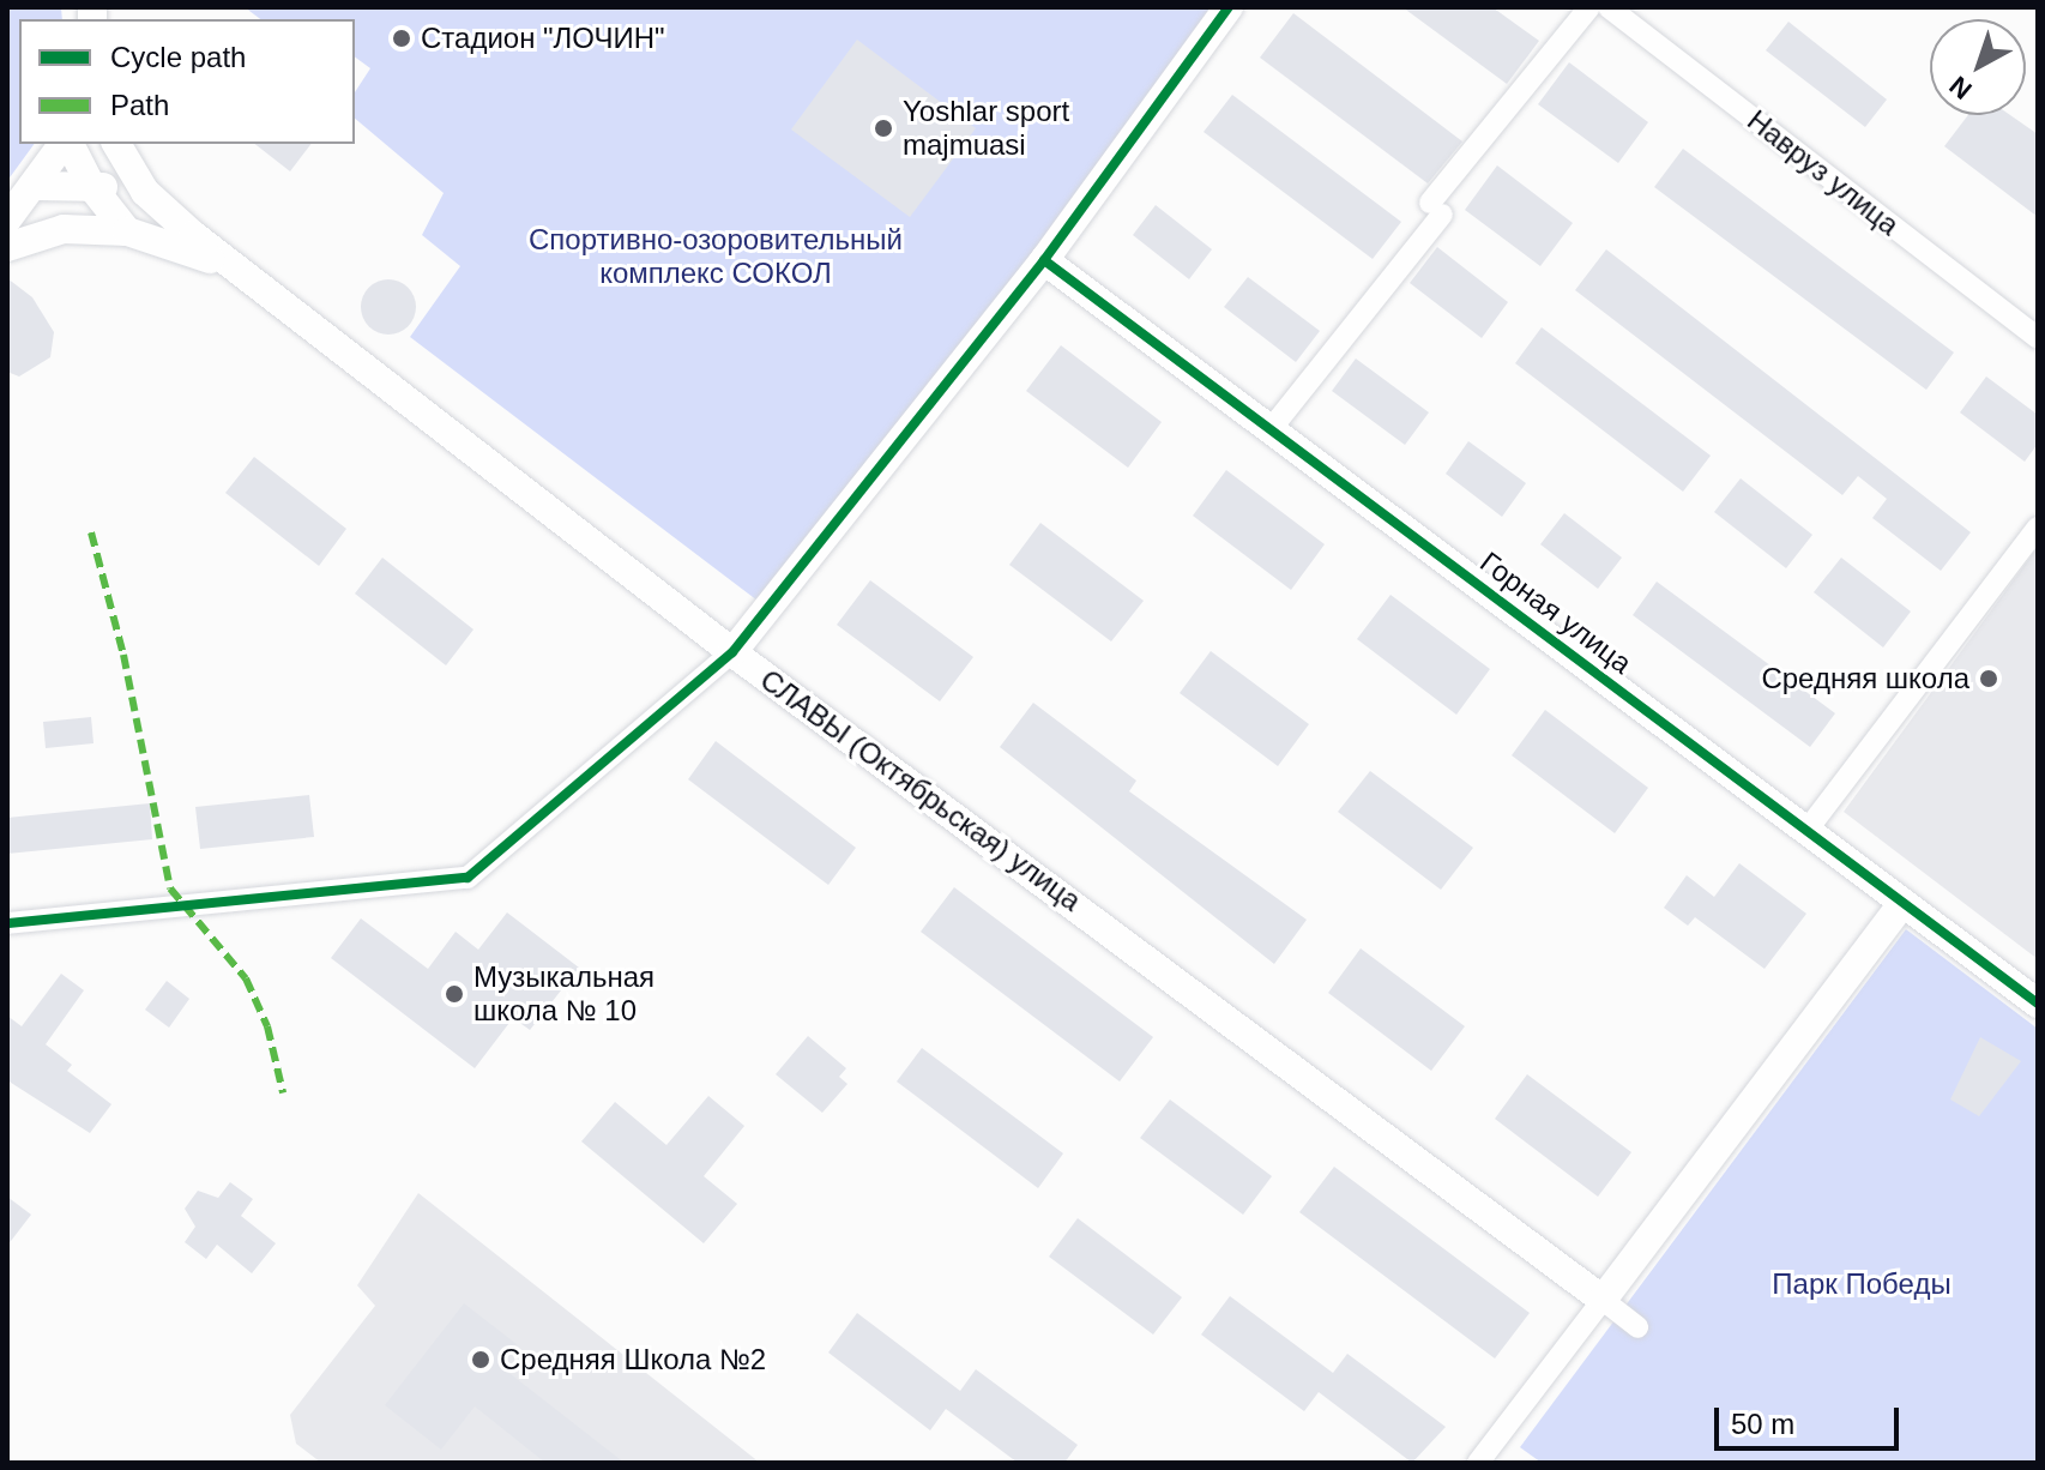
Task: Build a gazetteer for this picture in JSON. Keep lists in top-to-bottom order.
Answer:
{
  "streets": {
    "main road": ["Горная улица", "СЛАВЫ (Октябрьская) улица"],
    "street": ["Навруз улица"]
  },
  "parks": ["Спортивно-озоровительный комплекс СОКОЛ", "Парк Победы"],
  "places": [
    "Стадион \"ЛОЧИН\"",
    "Yoshlar sport majmuasi",
    "Средняя школа",
    "Музыкальная школа № 10",
    "Средняя Школа №2"
  ],
  "legend": ["Cycle path", "Path"],
  "scale_bar": "50 m",
  "north": "bottom left"
}
